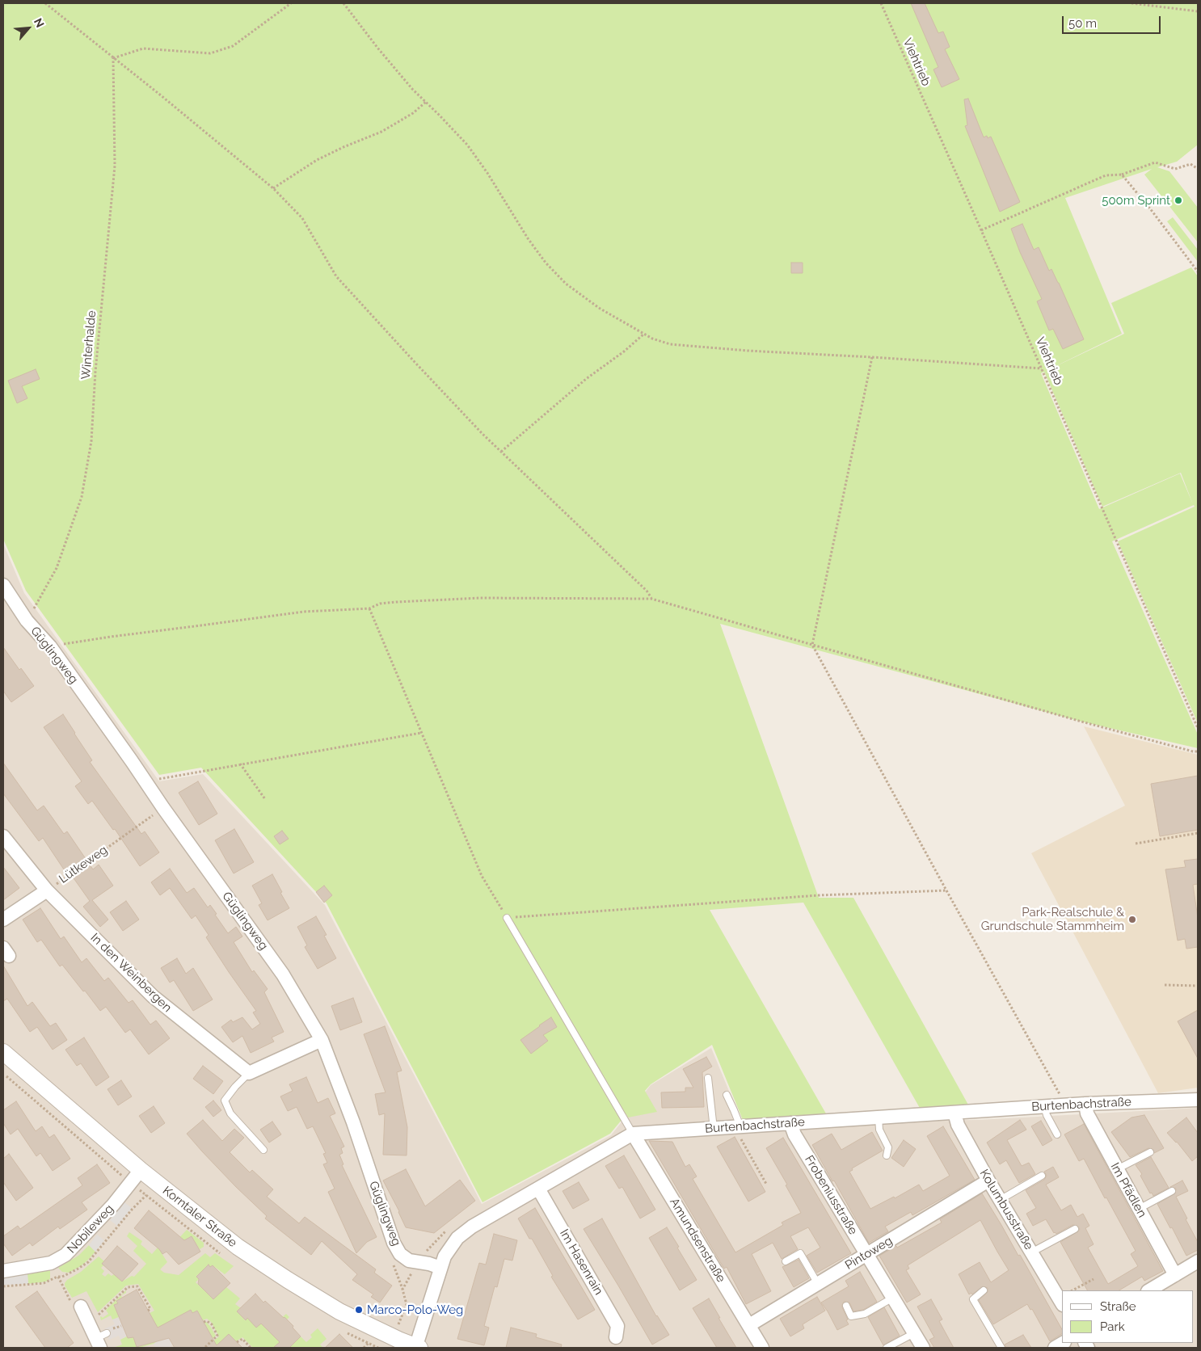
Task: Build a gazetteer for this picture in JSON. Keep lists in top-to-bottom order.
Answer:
{
  "streets": {
    "street": [
      "Güglingweg",
      "Lütkeweg",
      "In den Weinbergen",
      "Burtenbachstraße",
      "Im Pfädlen",
      "Frobeniusstraße",
      "Kolumbusstraße",
      "Korntaler Straße",
      "Nobileweg",
      "Amundsenstraße",
      "Pintoweg",
      "Im Hasenrain"
    ],
    "path": ["Viehtrieb", "Winterhalde"]
  },
  "crossings": [
    ["Winterhalde", "Güglingweg"],
    ["Güglingweg", "Lütkeweg"],
    ["Güglingweg", "Burtenbachstraße"],
    ["Lütkeweg", "In den Weinbergen"],
    ["Burtenbachstraße", "Im Pfädlen"],
    ["Burtenbachstraße", "Frobeniusstraße"],
    ["Burtenbachstraße", "Kolumbusstraße"],
    ["Burtenbachstraße", "Korntaler Straße"],
    ["Burtenbachstraße", "Amundsenstraße"],
    ["Burtenbachstraße", "Im Hasenrain"],
    ["Frobeniusstraße", "Pintoweg"],
    ["Kolumbusstraße", "Pintoweg"],
    ["Korntaler Straße", "Nobileweg"],
    ["Amundsenstraße", "Pintoweg"]
  ],
  "places": ["500m Sprint", "Park-Realschule & Grundschule Stammheim", "Marco-Polo-Weg"],
  "legend": ["Straße", "Park"],
  "scale_bar": "50 m",
  "north": "top right"
}
